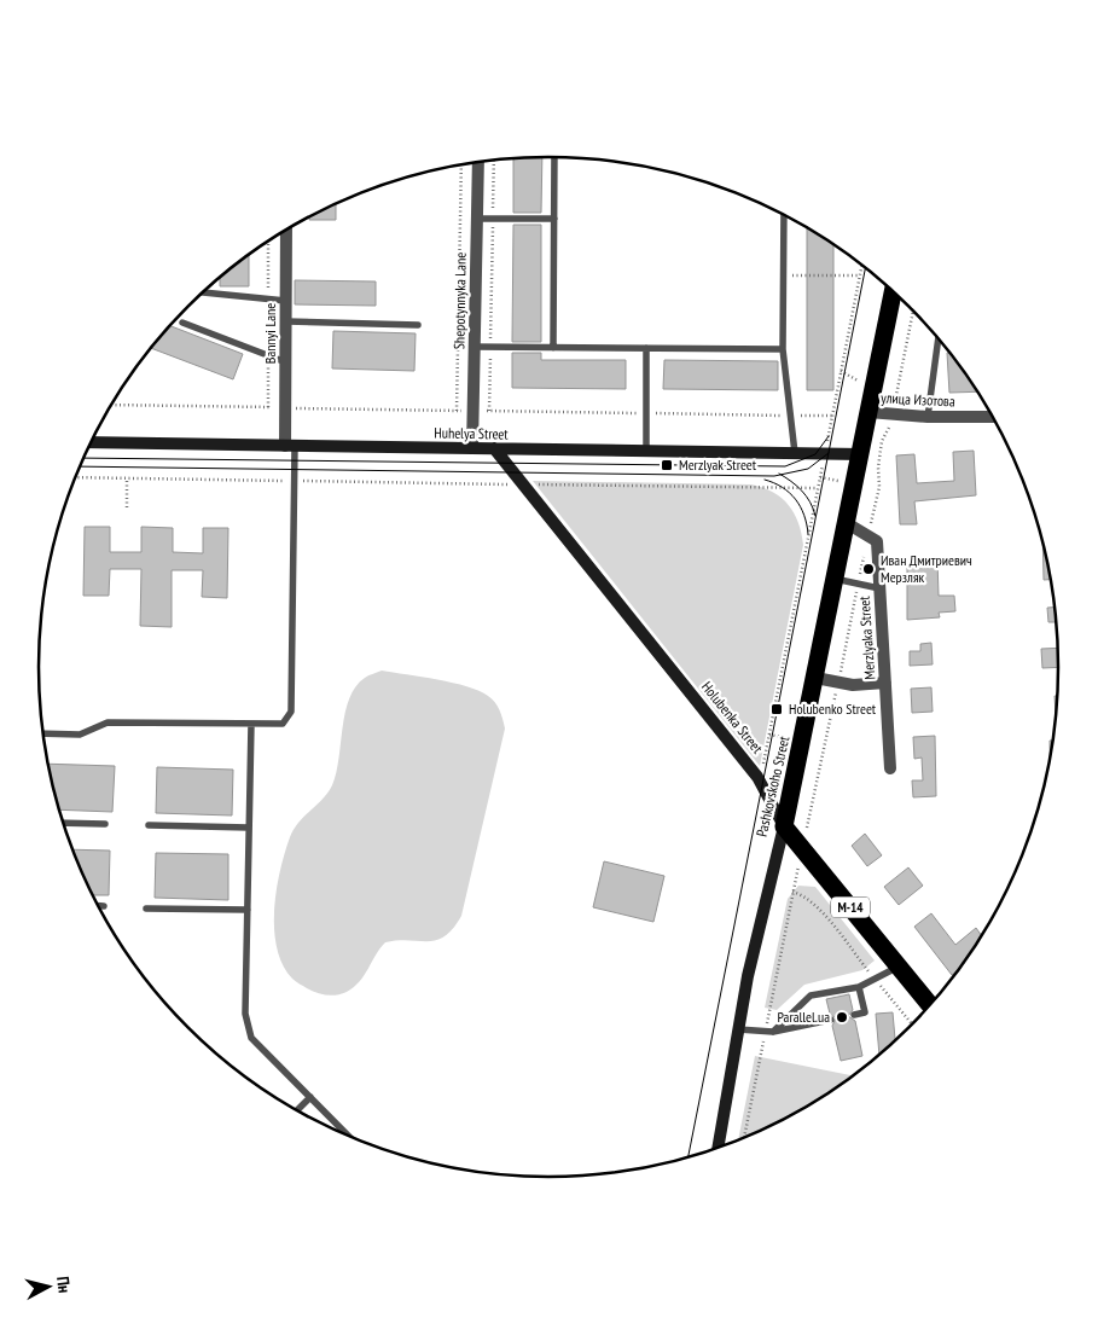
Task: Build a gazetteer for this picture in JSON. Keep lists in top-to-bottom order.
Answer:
{
  "streets": {
    "highway": ["Holubenka Street", "Pashkovskoho Street", "М-14"],
    "street": [
      "Shepotynnyka Lane",
      "Bannyi Lane",
      "улица Изотова",
      "Huhelya Street",
      "Merzlyaka Street"
    ]
  },
  "crossings": [
    ["Shepotynnyka Lane", "Huhelya Street"],
    ["Bannyi Lane", "Huhelya Street"],
    ["улица Изотова", "Pashkovskoho Street"],
    ["Huhelya Street", "Holubenka Street"],
    ["Huhelya Street", "Pashkovskoho Street"],
    ["Holubenka Street", "Pashkovskoho Street"]
  ],
  "places": {
    "transit": ["Merzlyak Street", "Holubenko Street"],
    "other": ["Иван Дмитриевич Мерзляк", "Parallel.ua"]
  },
  "north": "right"
}
